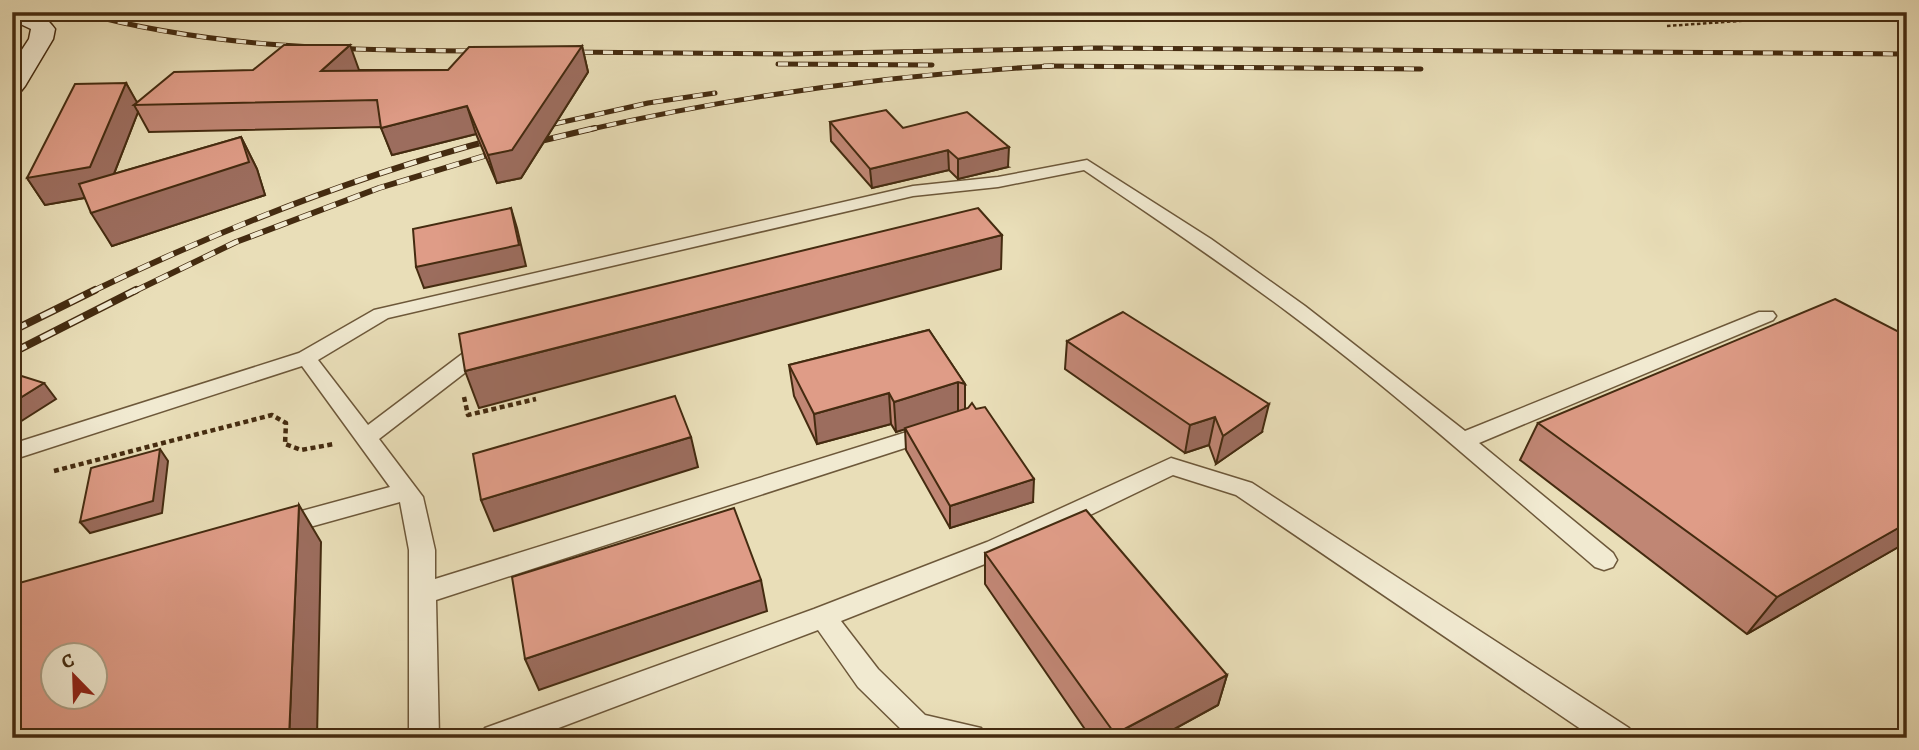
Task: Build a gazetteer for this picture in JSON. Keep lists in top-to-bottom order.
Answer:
{
  "north": "top left"
}
